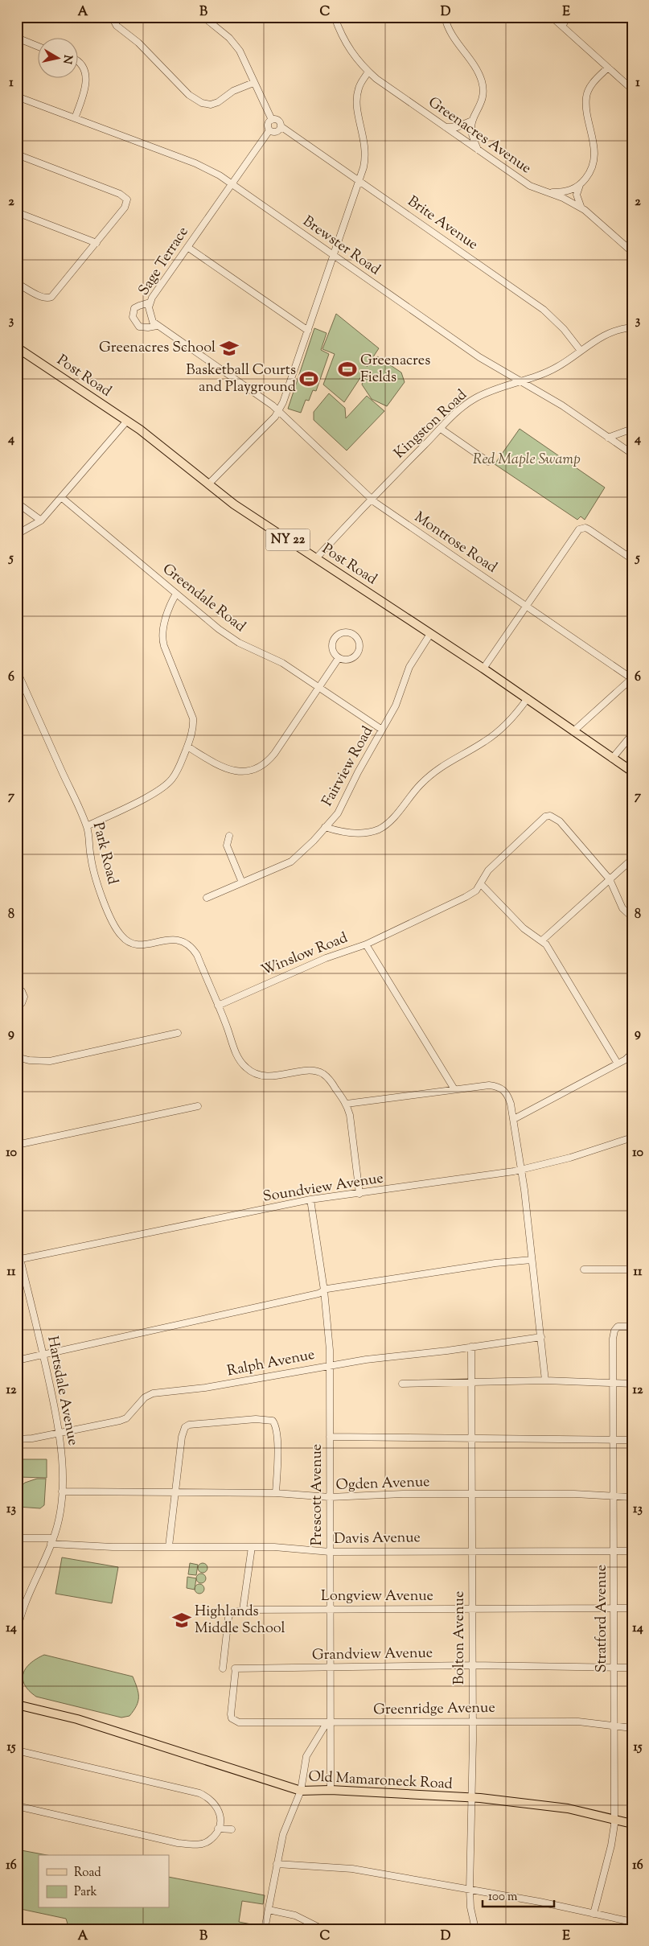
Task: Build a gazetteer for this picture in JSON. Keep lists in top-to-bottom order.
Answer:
{
  "streets": {
    "main road": ["Post Road", "NY 22", "Old Mamaroneck Road"],
    "street": [
      "Greenacres Avenue",
      "Brite Avenue",
      "Brewster Road",
      "Sage Terrace",
      "Kingston Road",
      "Montrose Road",
      "Greendale Road",
      "Fairview Road",
      "Park Road",
      "Winslow Road",
      "Soundview Avenue",
      "Ralph Avenue",
      "Hartsdale Avenue",
      "Ogden Avenue",
      "Prescott Avenue",
      "Davis Avenue",
      "Longview Avenue",
      "Stratford Avenue",
      "Bolton Avenue",
      "Grandview Avenue",
      "Greenridge Avenue"
    ]
  },
  "crossings": [
    ["Brite Avenue", "Sage Terrace"],
    ["Brite Avenue", "Kingston Road"],
    ["Brewster Road", "Sage Terrace"],
    ["Brewster Road", "Kingston Road"],
    ["Post Road", "Kingston Road"],
    ["Post Road", "NY 22"],
    ["Post Road", "Fairview Road"],
    ["Kingston Road", "Montrose Road"],
    ["Greendale Road", "Fairview Road"],
    ["Park Road", "Winslow Road"],
    ["Soundview Avenue", "Hartsdale Avenue"],
    ["Soundview Avenue", "Prescott Avenue"],
    ["Ralph Avenue", "Hartsdale Avenue"],
    ["Ralph Avenue", "Prescott Avenue"],
    ["Ralph Avenue", "Bolton Avenue"],
    ["Hartsdale Avenue", "Ogden Avenue"],
    ["Hartsdale Avenue", "Davis Avenue"],
    ["Ogden Avenue", "Prescott Avenue"],
    ["Ogden Avenue", "Stratford Avenue"],
    ["Ogden Avenue", "Bolton Avenue"],
    ["Prescott Avenue", "Davis Avenue"],
    ["Prescott Avenue", "Longview Avenue"],
    ["Prescott Avenue", "Grandview Avenue"],
    ["Prescott Avenue", "Greenridge Avenue"],
    ["Prescott Avenue", "Old Mamaroneck Road"],
    ["Davis Avenue", "Stratford Avenue"],
    ["Davis Avenue", "Bolton Avenue"],
    ["Longview Avenue", "Stratford Avenue"],
    ["Longview Avenue", "Bolton Avenue"],
    ["Stratford Avenue", "Grandview Avenue"],
    ["Stratford Avenue", "Greenridge Avenue"],
    ["Stratford Avenue", "Old Mamaroneck Road"],
    ["Bolton Avenue", "Grandview Avenue"],
    ["Bolton Avenue", "Greenridge Avenue"],
    ["Bolton Avenue", "Old Mamaroneck Road"],
    ["Grandview Avenue", "Greenridge Avenue"]
  ],
  "parks": ["Red Maple Swamp"],
  "places": {
    "school or university": ["Greenacres School", "Highlands Middle School"],
    "sports": ["Greenacres Fields", "Basketball Courts and Playground"]
  },
  "legend": ["Road", "Park"],
  "scale_bar": "100 m",
  "north": "right",
  "grid": {
    "columns": [
      "A",
      "B",
      "C",
      "D",
      "E"
    ],
    "rows": [
      "1",
      "2",
      "3",
      "4",
      "5",
      "6",
      "7",
      "8",
      "9",
      "10",
      "11",
      "12",
      "13",
      "14",
      "15",
      "16"
    ]
  }
}
